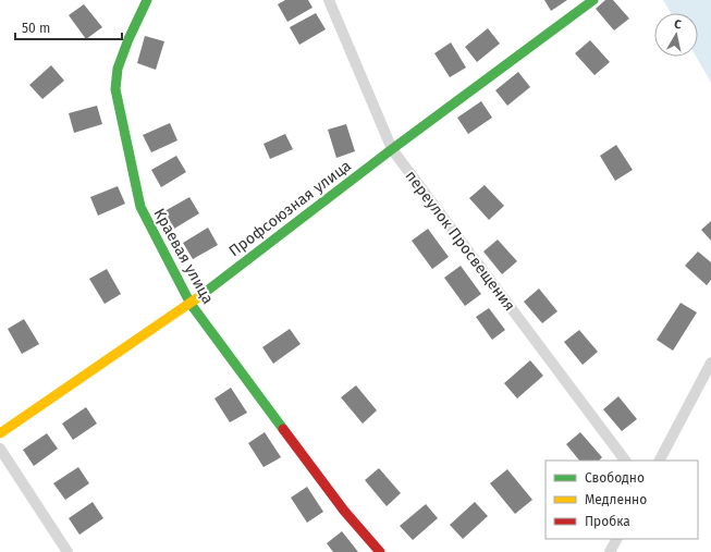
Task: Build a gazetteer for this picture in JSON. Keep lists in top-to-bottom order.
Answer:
{
  "streets": {
    "street": ["Профсоюзная улица", "переулок Просвещения", "Краевая улица"]
  },
  "crossings": [
    ["Профсоюзная улица", "переулок Просвещения"],
    ["Профсоюзная улица", "Краевая улица"]
  ],
  "legend": ["Свободно", "Медленно", "Пробка"],
  "scale_bar": "50 m",
  "north": "top"
}
